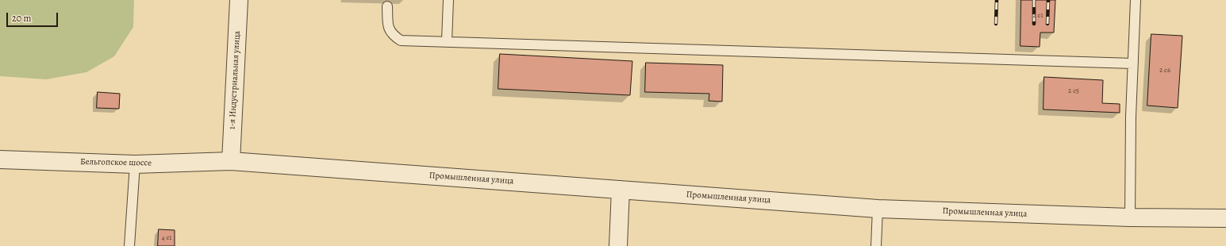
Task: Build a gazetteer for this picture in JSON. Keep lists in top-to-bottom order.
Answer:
{
  "streets": {
    "street": ["1-я Индустриальная улица", "Бельгопское шоссе", "Промышленная улица"]
  },
  "crossings": [
    ["1-я Индустриальная улица", "Бельгопское шоссе"],
    ["1-я Индустриальная улица", "Промышленная улица"],
    ["Бельгопское шоссе", "Промышленная улица"]
  ],
  "house_numbers": [
    "2 с1",
    "2 с6",
    "2 с5",
    "4 с1"
  ],
  "scale_bar": "20 m"
}
